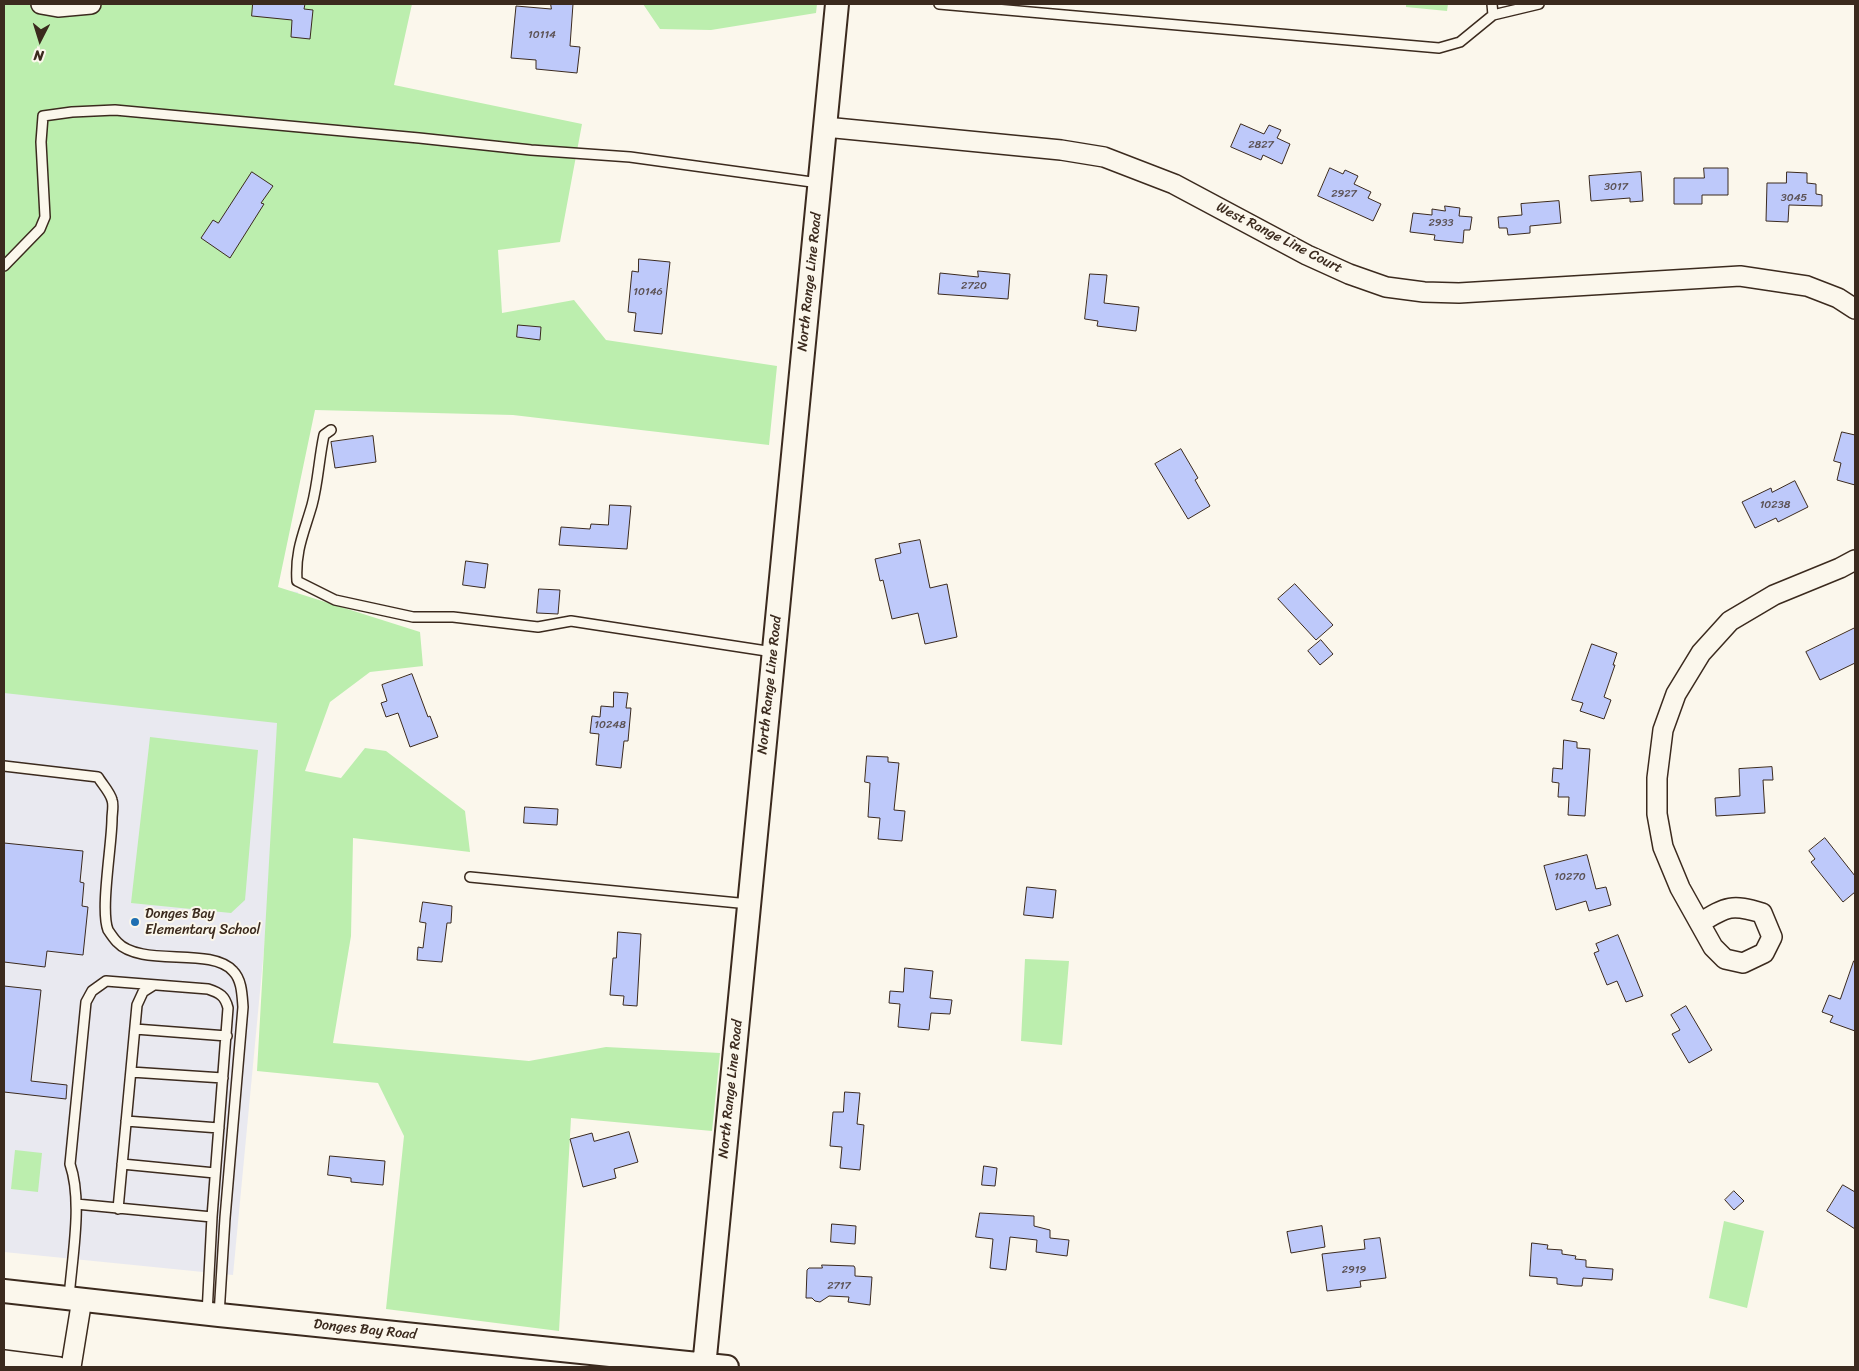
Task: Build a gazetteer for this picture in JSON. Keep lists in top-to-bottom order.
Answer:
{
  "streets": {
    "street": ["West Range Line Court", "North Range Line Road", "Donges Bay Road"]
  },
  "crossings": [
    ["West Range Line Court", "North Range Line Road"],
    ["North Range Line Road", "Donges Bay Road"]
  ],
  "places": ["Donges Bay Elementary School"],
  "house_numbers": [
    "10114",
    "2827",
    "3017",
    "2927",
    "3045",
    "2933",
    "2720",
    "10146",
    "10238",
    "10248",
    "10270",
    "2919",
    "2717"
  ],
  "north": "bottom"
}
